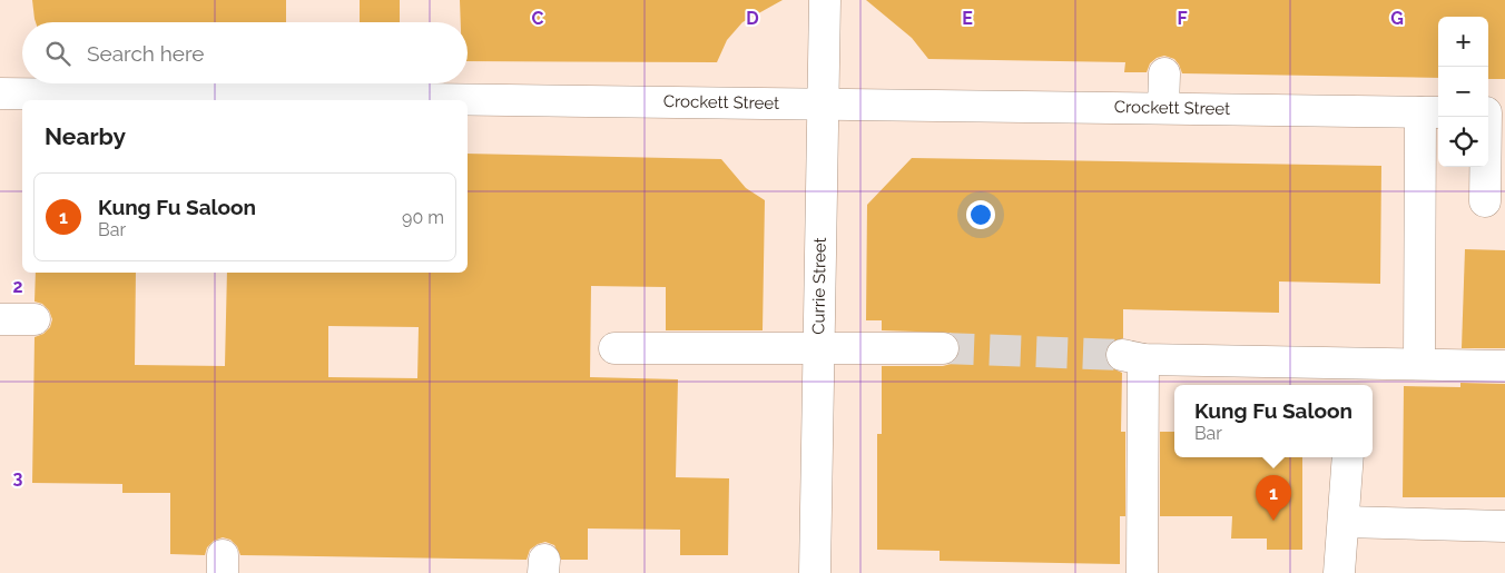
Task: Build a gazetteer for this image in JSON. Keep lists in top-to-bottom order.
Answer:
{
  "streets": {
    "street": ["Crockett Street", "Currie Street"]
  },
  "crossings": [
    ["Crockett Street", "Currie Street"]
  ],
  "page": {
    "map_buttons": ["+", "−"],
    "search": "Search here",
    "heading": "Nearby",
    "list": [
      {
        "mark": "1",
        "name": "Kung Fu Saloon",
        "note": "Bar",
        "value": "90 m"
      }
    ],
    "popup": ["Kung Fu Saloon", "Bar"],
    "pins": "1"
  },
  "grid": {
    "columns": [
      "C",
      "D",
      "E",
      "F",
      "G"
    ],
    "rows": ["2", "3"]
  }
}
